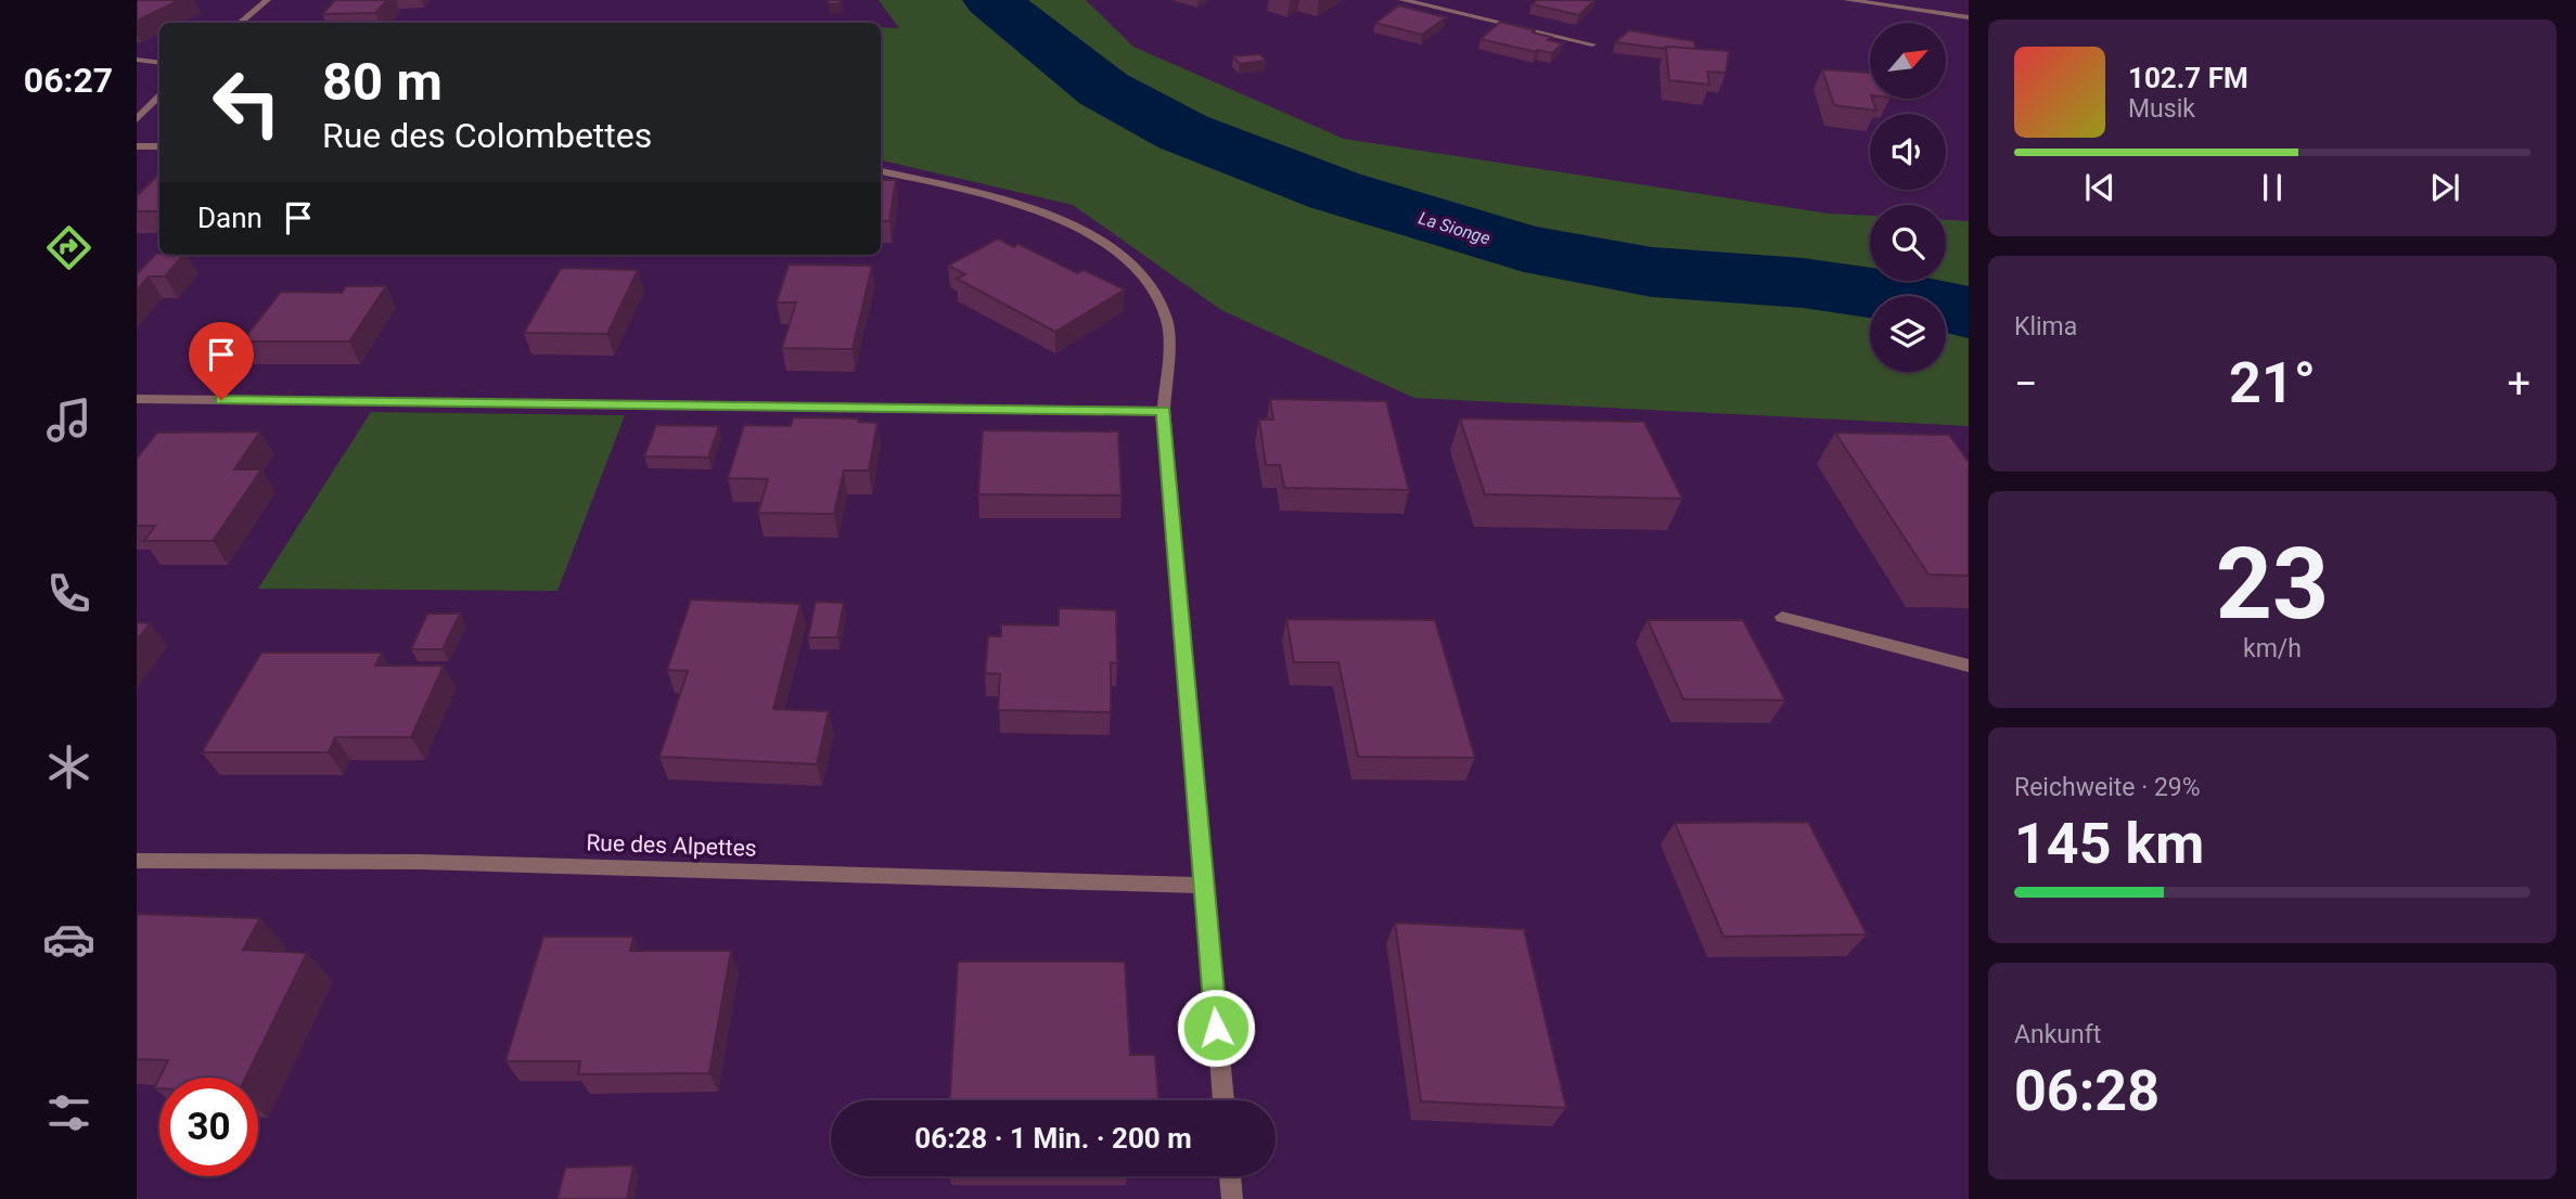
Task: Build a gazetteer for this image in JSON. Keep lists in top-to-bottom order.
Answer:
{
  "streets": {
    "street": ["Rue des Alpettes"]
  },
  "water": ["La Sionge"],
  "north": "top right",
  "page": {
    "tabs": "06:27",
    "turn": ["80 m", "Rue des Colombettes"],
    "song": ["102.7 FM", "Musik"],
    "then": "Dann",
    "tile": [
      "Klima",
      ["23", "km/h"],
      ["Reichweite · 29%", "145 km"],
      ["Ankunft", "06:28"]
    ],
    "heat": ["−", "21°", "+"],
    "limit": "30",
    "trip": "06:28 · 1 Min. · 200 m"
  }
}
